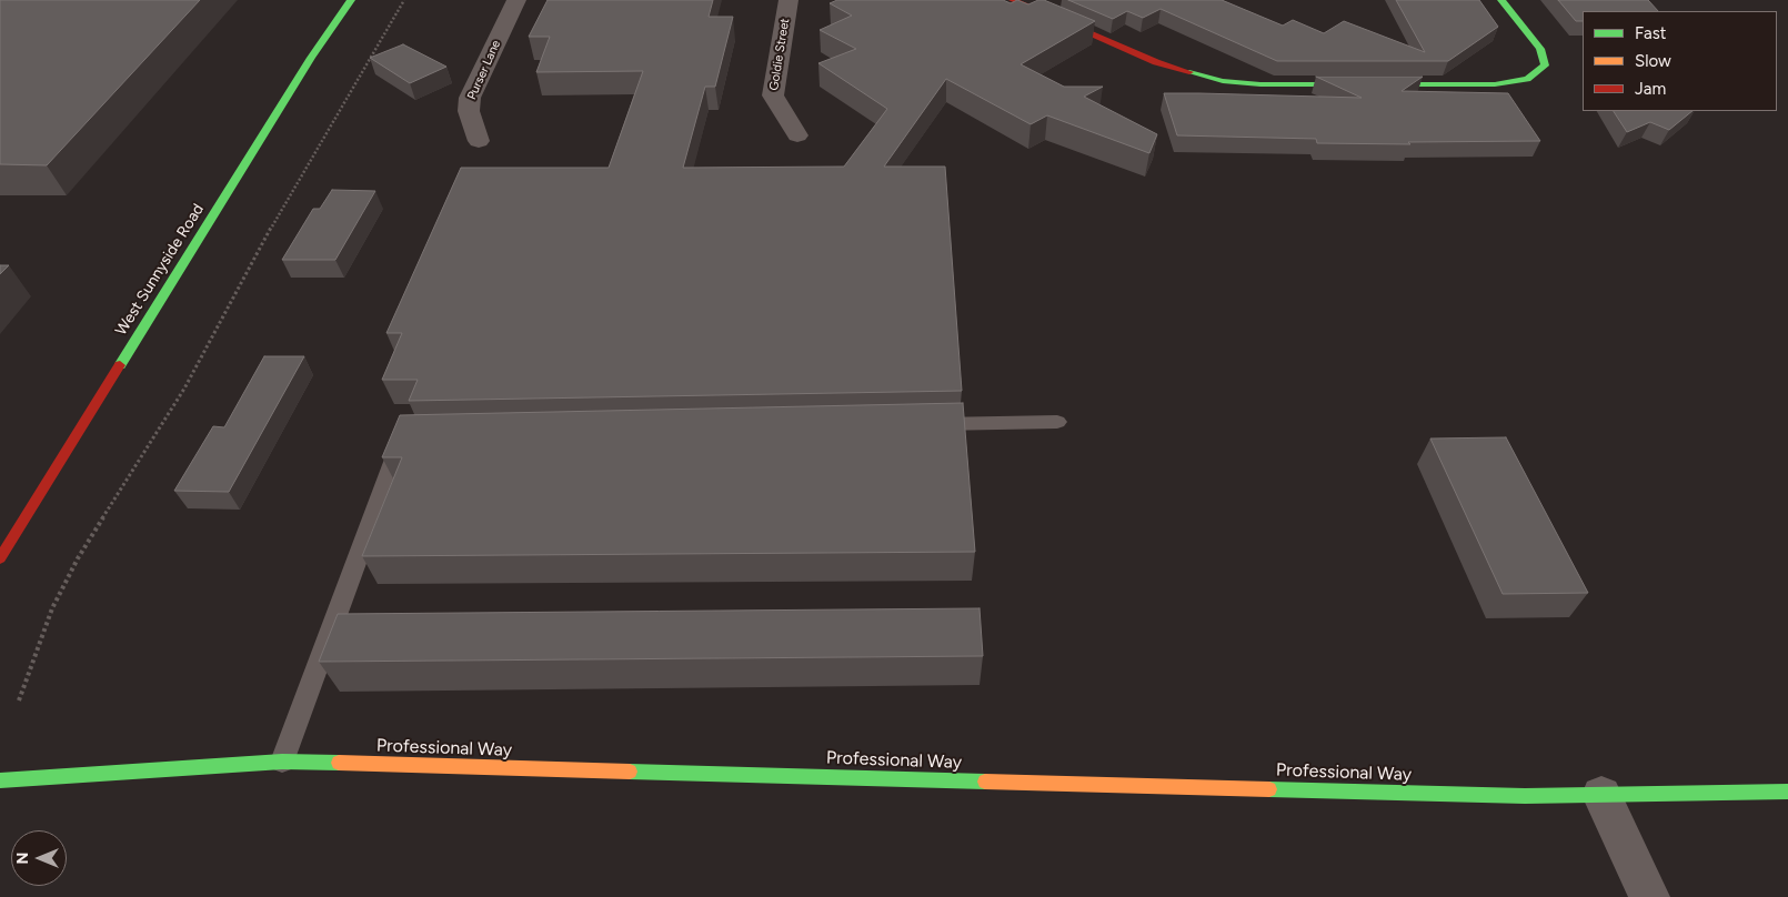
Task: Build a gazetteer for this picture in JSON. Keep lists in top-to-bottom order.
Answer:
{
  "streets": {
    "street": [
      "Goldie Street",
      "Purser Lane",
      "West Sunnyside Road",
      "Professional Way"
    ]
  },
  "legend": ["Fast", "Slow", "Jam"],
  "north": "left"
}
